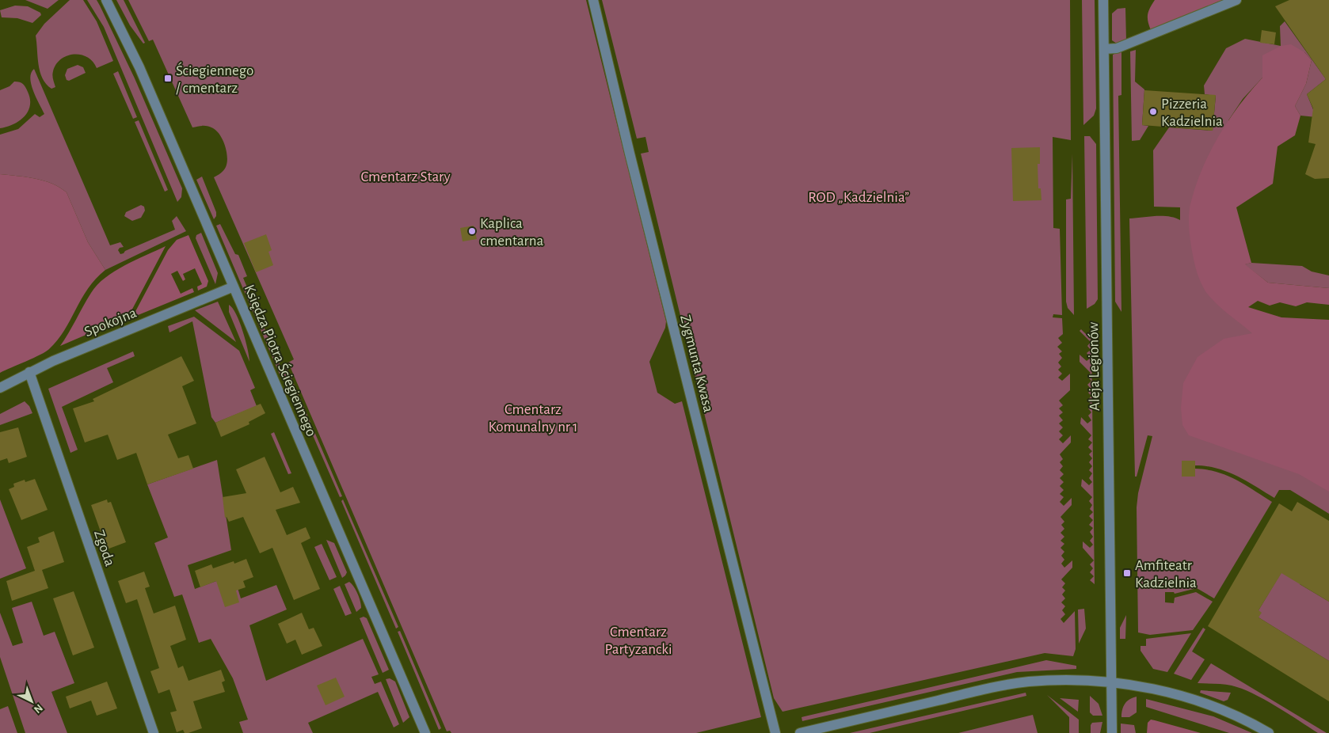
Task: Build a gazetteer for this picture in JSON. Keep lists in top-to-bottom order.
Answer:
{
  "streets": {
    "street": [
      "Spokojna",
      "Księdza Piotra Ściegiennego",
      "Zygmunta Kwasa",
      "Aleja Legionów",
      "Zgoda"
    ]
  },
  "crossings": [
    ["Spokojna", "Księdza Piotra Ściegiennego"],
    ["Spokojna", "Zgoda"]
  ],
  "parks": [
    "Cmentarz Stary",
    "ROD „Kadzielnia”",
    "Cmentarz Komunalny nr 1",
    "Cmentarz Partyzancki"
  ],
  "places": {
    "transit": ["Ściegiennego / cmentarz", "Amfiteatr Kadzielnia"],
    "other": ["Pizzeria Kadzielnia", "Kaplica cmentarna"]
  },
  "north": "bottom right"
}
